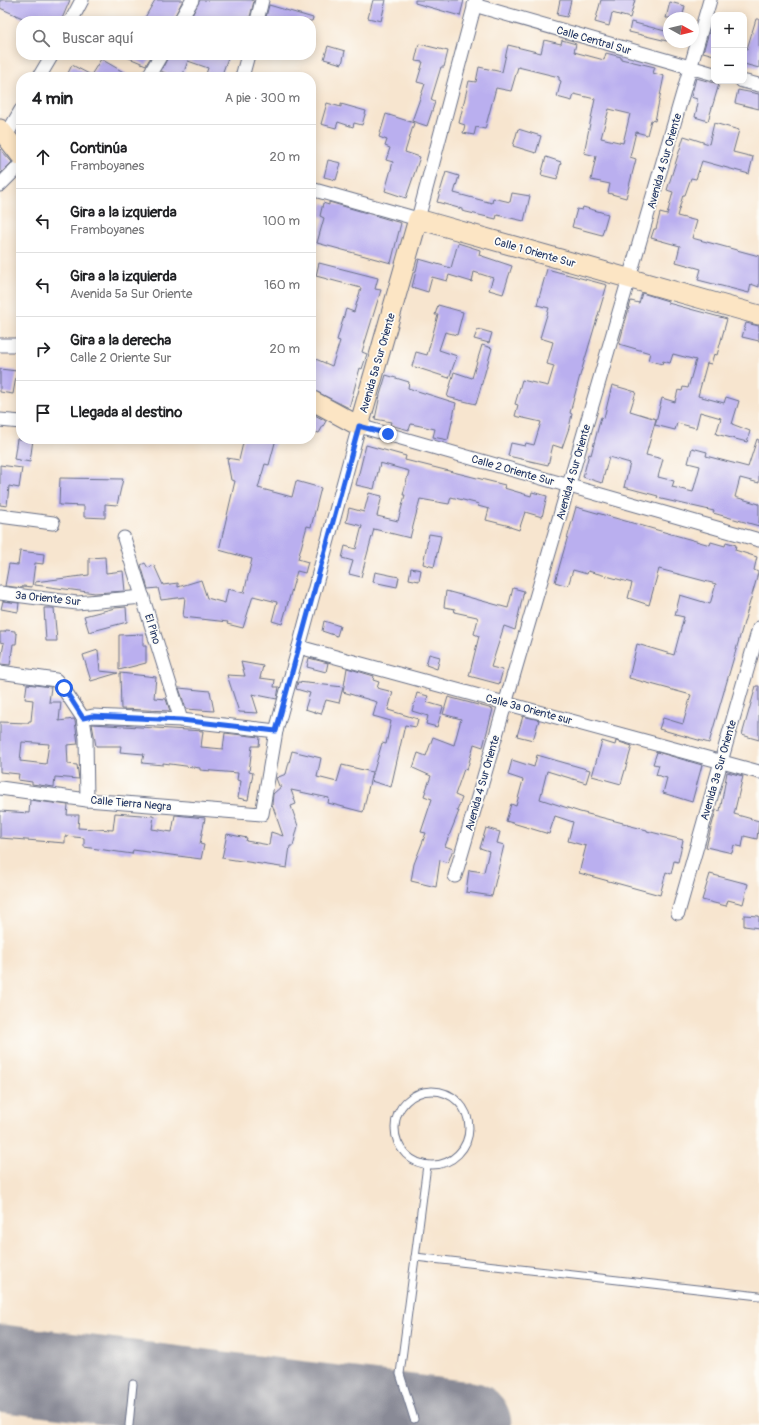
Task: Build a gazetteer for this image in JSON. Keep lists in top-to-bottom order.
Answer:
{
  "streets": {
    "street": [
      "Calle Central Sur",
      "Avenida 4 Sur Oriente",
      "Calle 1 Oriente Sur",
      "Avenida 5a Sur Oriente",
      "Calle 2 Oriente Sur",
      "3a Oriente Sur",
      "El Pino",
      "Calle 3a Oriente sur",
      "Avenida 3a Sur Oriente",
      "Calle Tierra Negra"
    ]
  },
  "crossings": [
    ["Calle Central Sur", "Avenida 4 Sur Oriente"],
    ["Calle Central Sur", "Avenida 5a Sur Oriente"],
    ["Avenida 4 Sur Oriente", "Calle 1 Oriente Sur"],
    ["Avenida 4 Sur Oriente", "Calle 2 Oriente Sur"],
    ["Avenida 4 Sur Oriente", "Calle 3a Oriente sur"],
    ["Calle 1 Oriente Sur", "Avenida 5a Sur Oriente"],
    ["Avenida 5a Sur Oriente", "Calle 2 Oriente Sur"],
    ["Avenida 5a Sur Oriente", "Calle 3a Oriente sur"],
    ["Avenida 5a Sur Oriente", "Calle Tierra Negra"],
    ["3a Oriente Sur", "El Pino"],
    ["Calle 3a Oriente sur", "Avenida 3a Sur Oriente"]
  ],
  "north": "right",
  "page": {
    "map_buttons": ["+", "−"],
    "search": "Buscar aquí",
    "heading": ["4 min", "A pie · 300 m"],
    "list": [
      ["Continúa", "Framboyanes", "20 m"],
      ["Gira a la izquierda", "Framboyanes", "100 m"],
      ["Gira a la izquierda", "Avenida 5a Sur Oriente", "160 m"],
      ["Gira a la derecha", "Calle 2 Oriente Sur", "20 m"],
      "Llegada al destino"
    ]
  }
}
